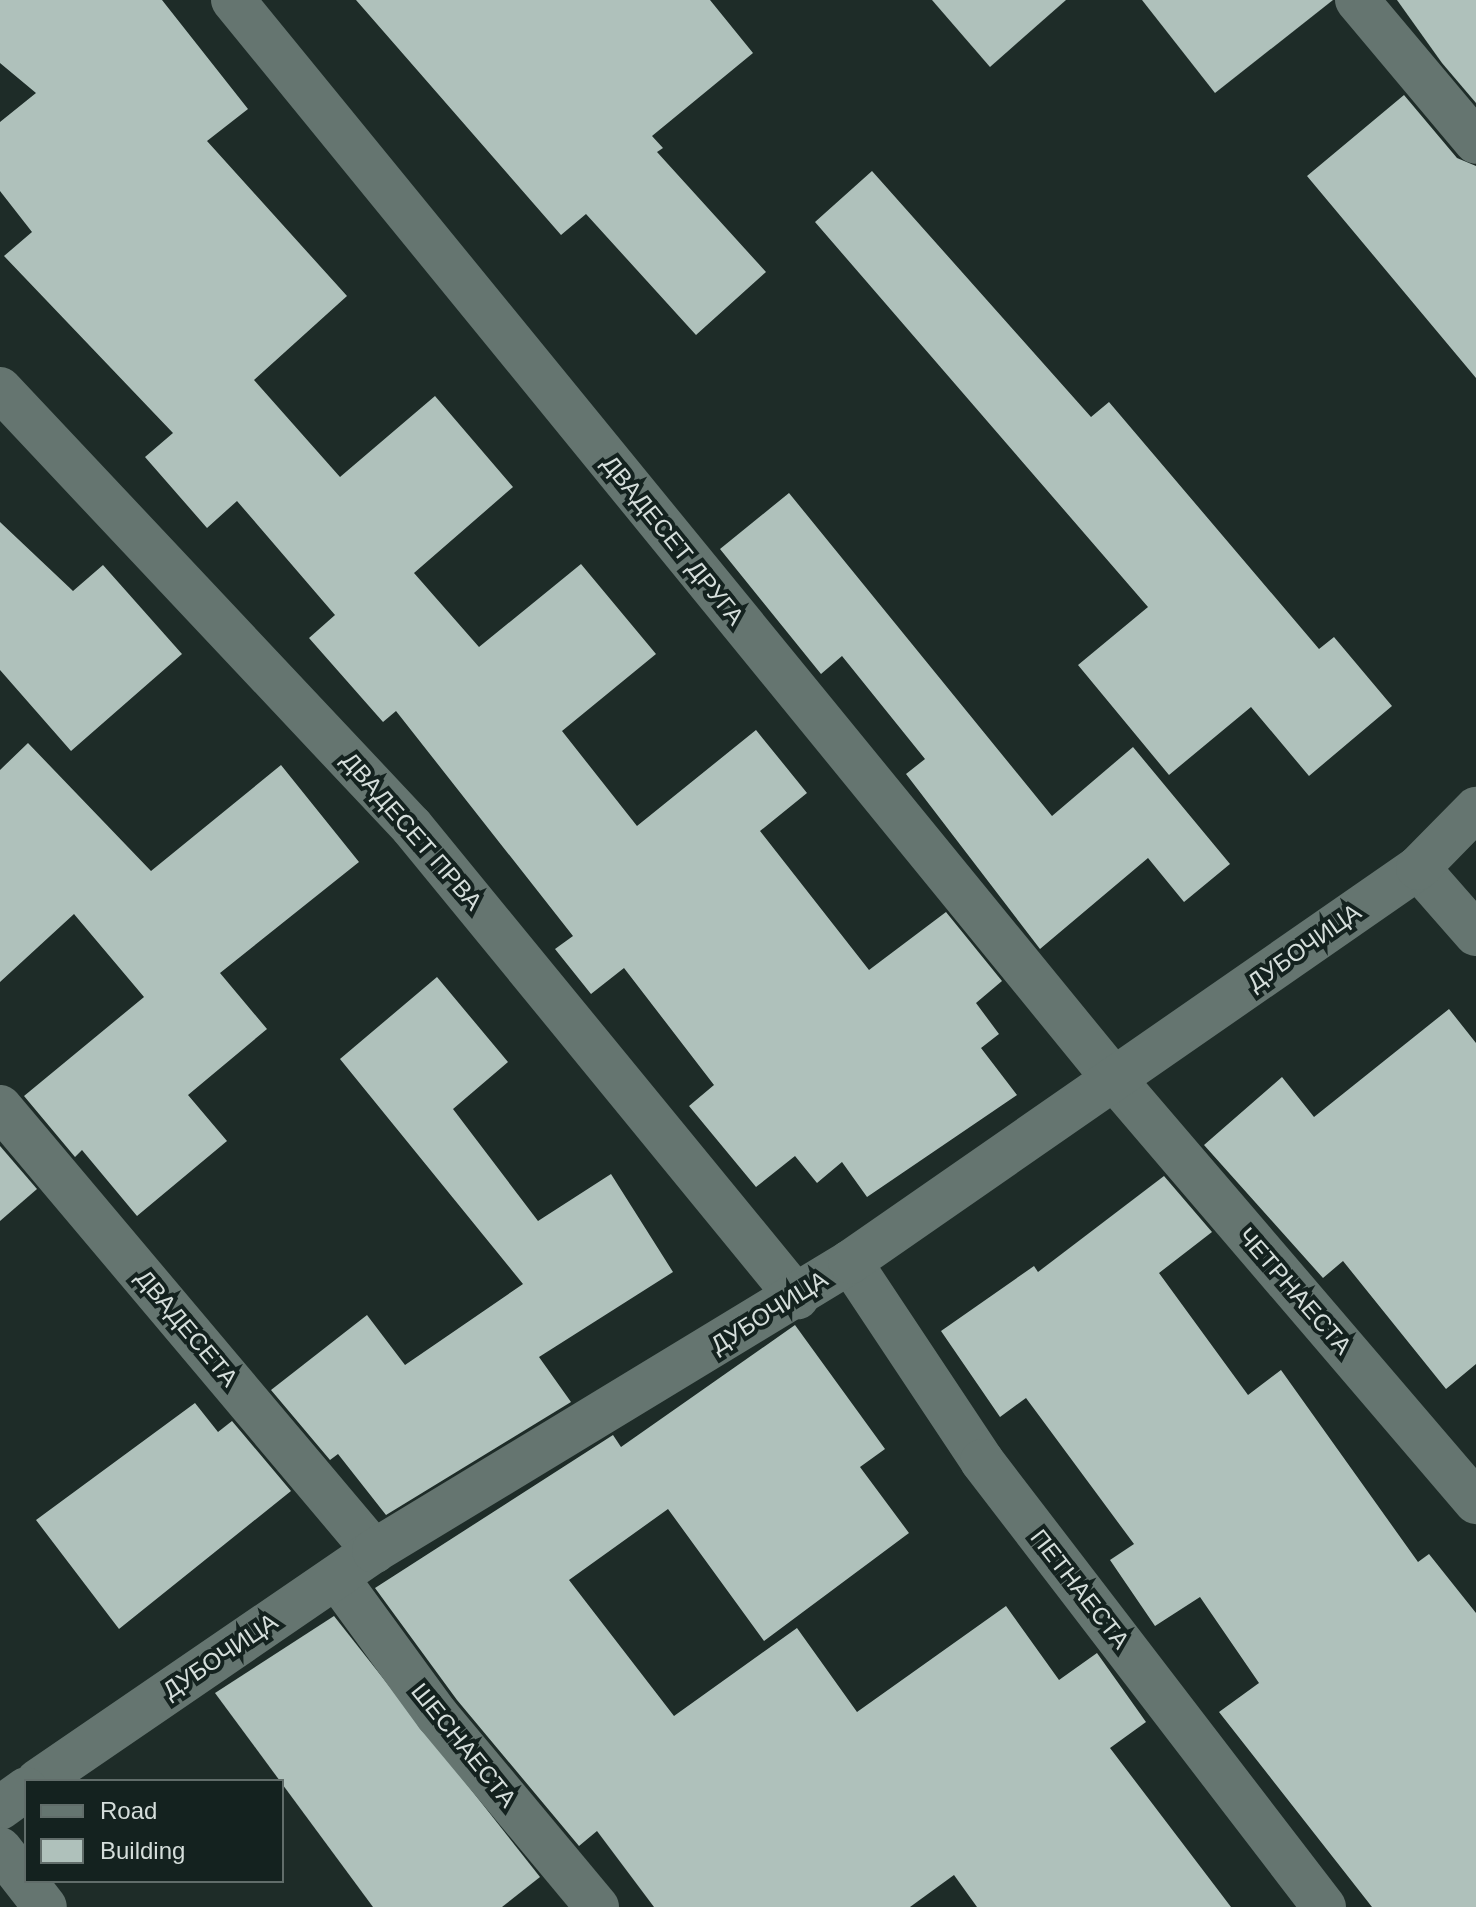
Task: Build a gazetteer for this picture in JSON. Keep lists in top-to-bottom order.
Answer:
{
  "streets": {
    "street": [
      "ДВАДЕСЕТ ДРУГА",
      "ДВАДЕСЕТ ПРВА",
      "ДУБОЧИЦА",
      "ЧЕТРНАЕСТА",
      "ДВАДЕСЕТА",
      "ПЕТНАЕСТА",
      "ШЕСНАЕСТА"
    ]
  },
  "crossings": [
    ["ДВАДЕСЕТ ДРУГА", "ДУБОЧИЦА"],
    ["ДВАДЕСЕТ ДРУГА", "ЧЕТРНАЕСТА"],
    ["ДВАДЕСЕТ ПРВА", "ДУБОЧИЦА"],
    ["ДУБОЧИЦА", "ЧЕТРНАЕСТА"],
    ["ДУБОЧИЦА", "ДВАДЕСЕТА"],
    ["ДУБОЧИЦА", "ПЕТНАЕСТА"],
    ["ДУБОЧИЦА", "ШЕСНАЕСТА"]
  ],
  "legend": ["Road", "Building"]
}
